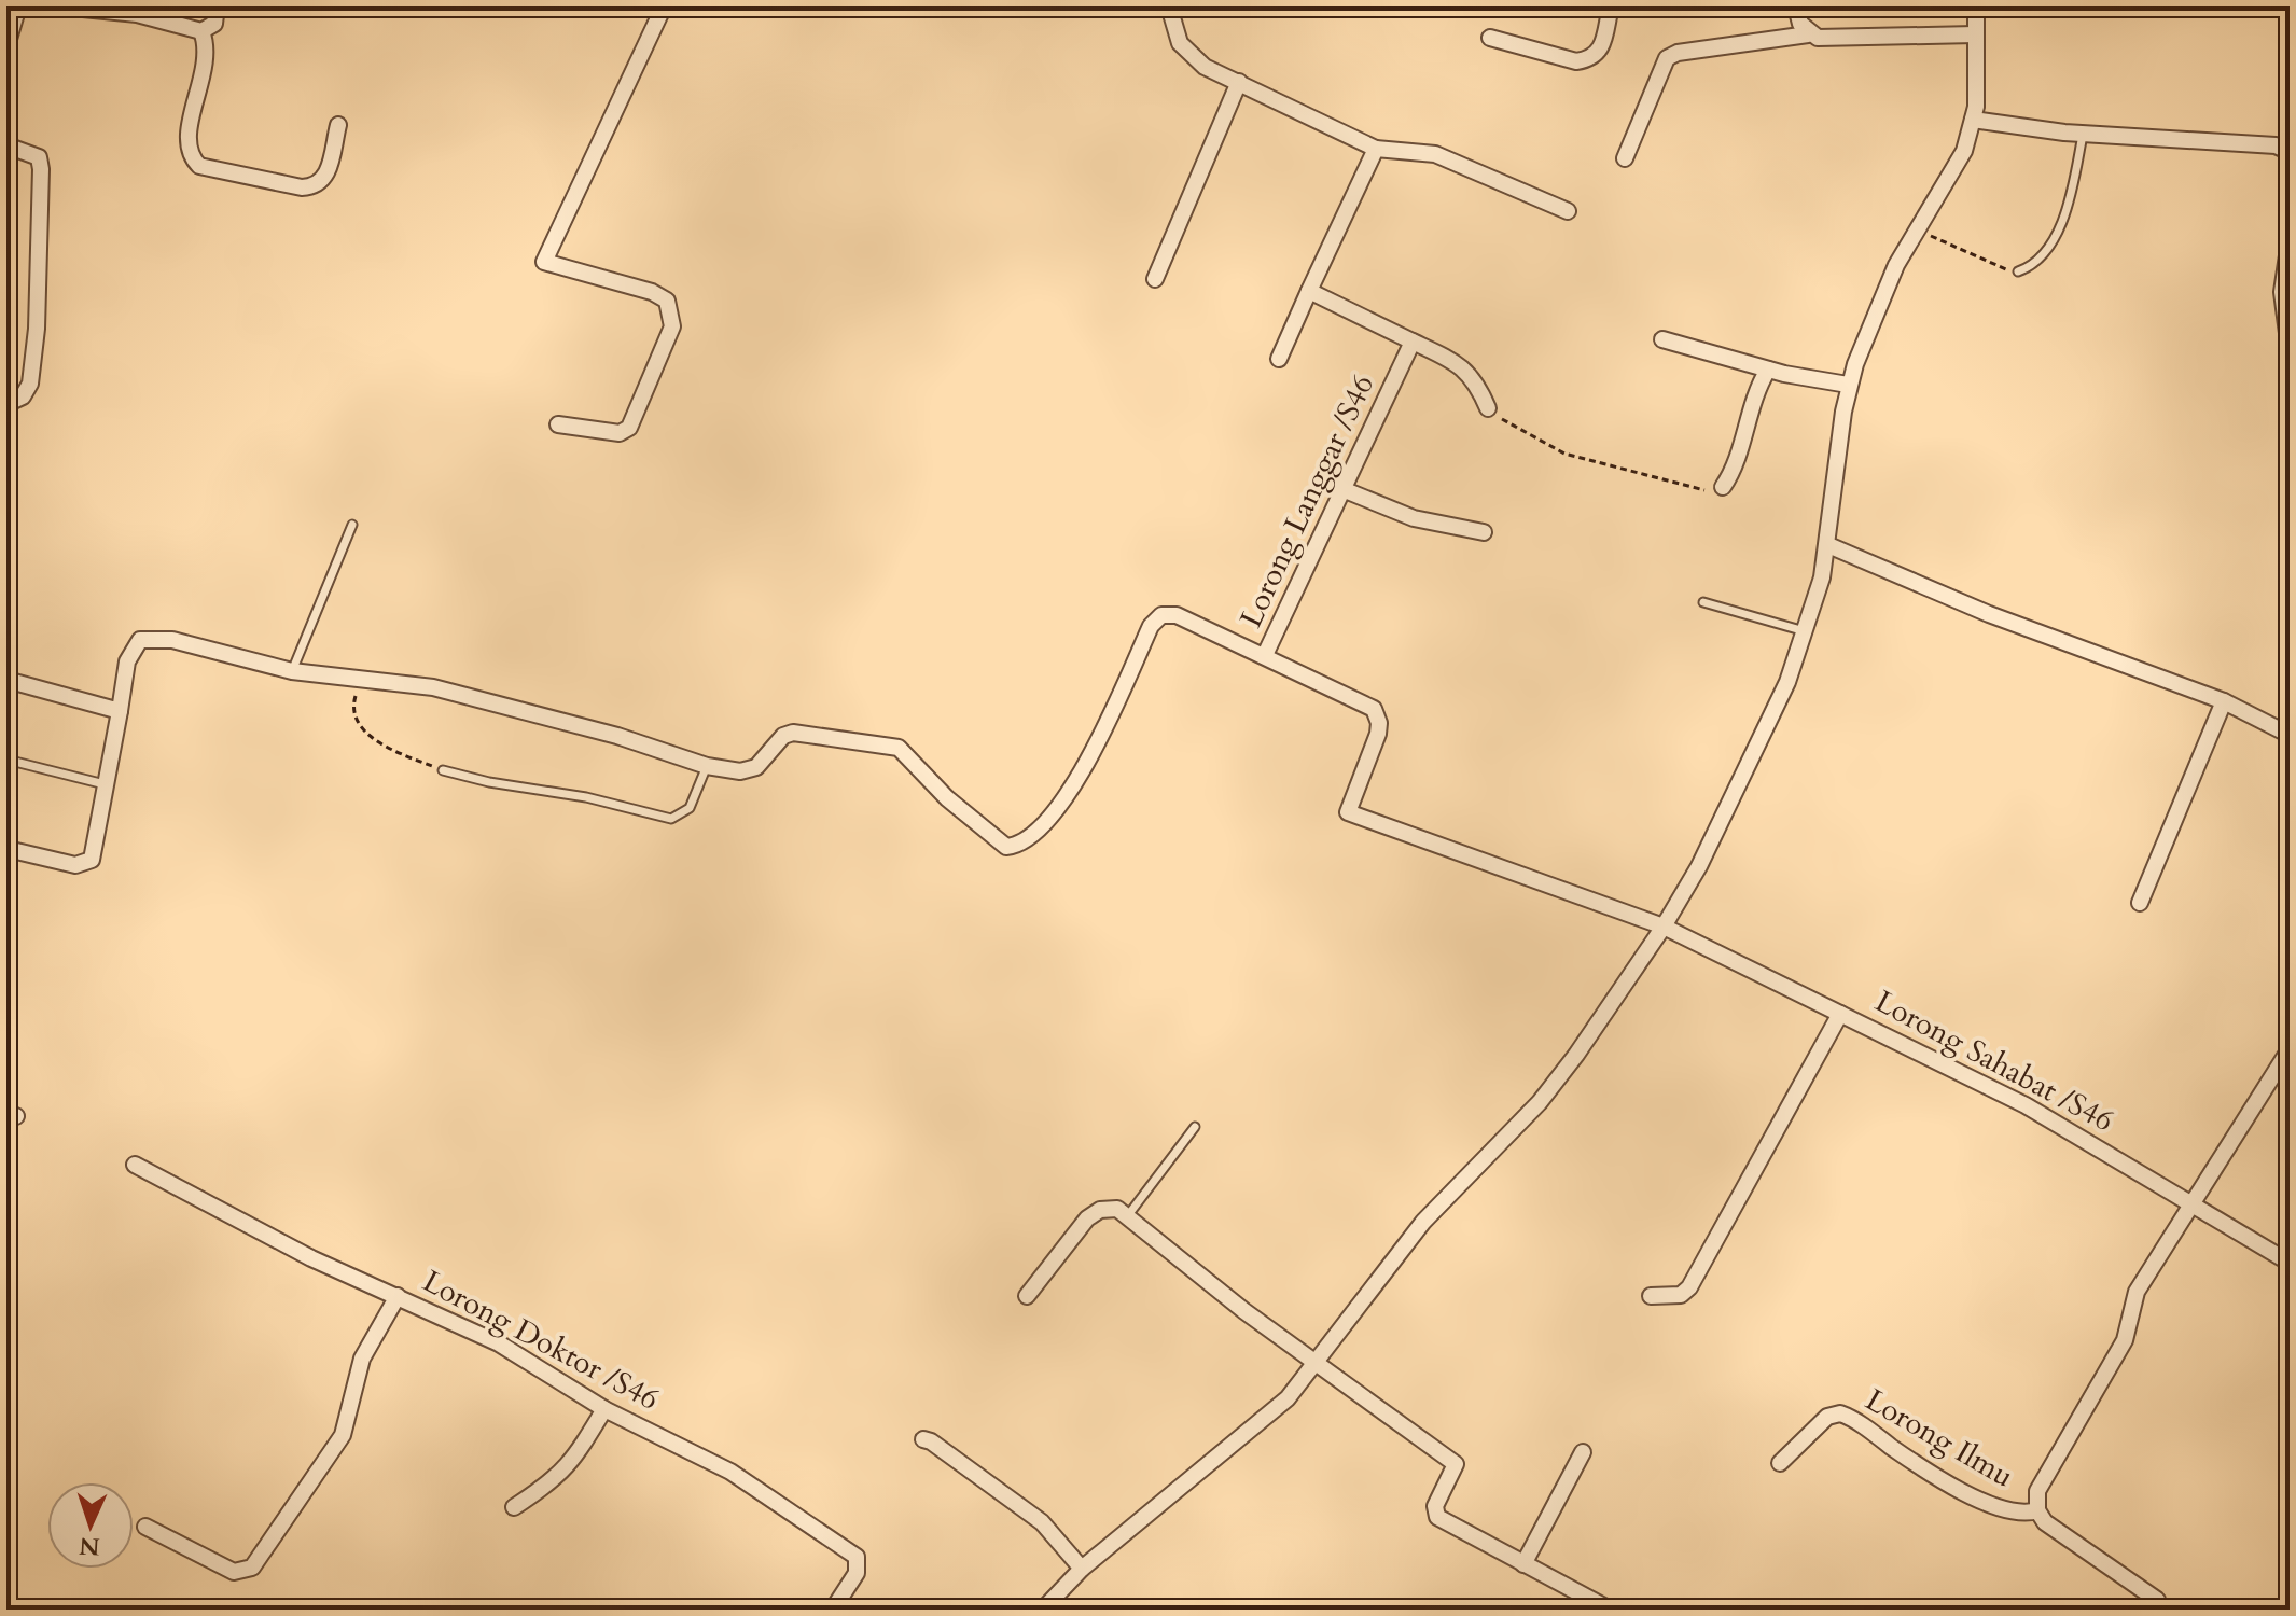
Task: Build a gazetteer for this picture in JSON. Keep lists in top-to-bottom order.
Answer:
{
  "streets": {
    "street": [
      "Lorong Langgar /S46",
      "Lorong Sahabat /S46",
      "Lorong Doktor /S46",
      "Lorong Ilmu"
    ]
  },
  "crossings": [
    ["Lorong Langgar /S46", "Lorong Sahabat /S46"]
  ],
  "north": "bottom"
}
